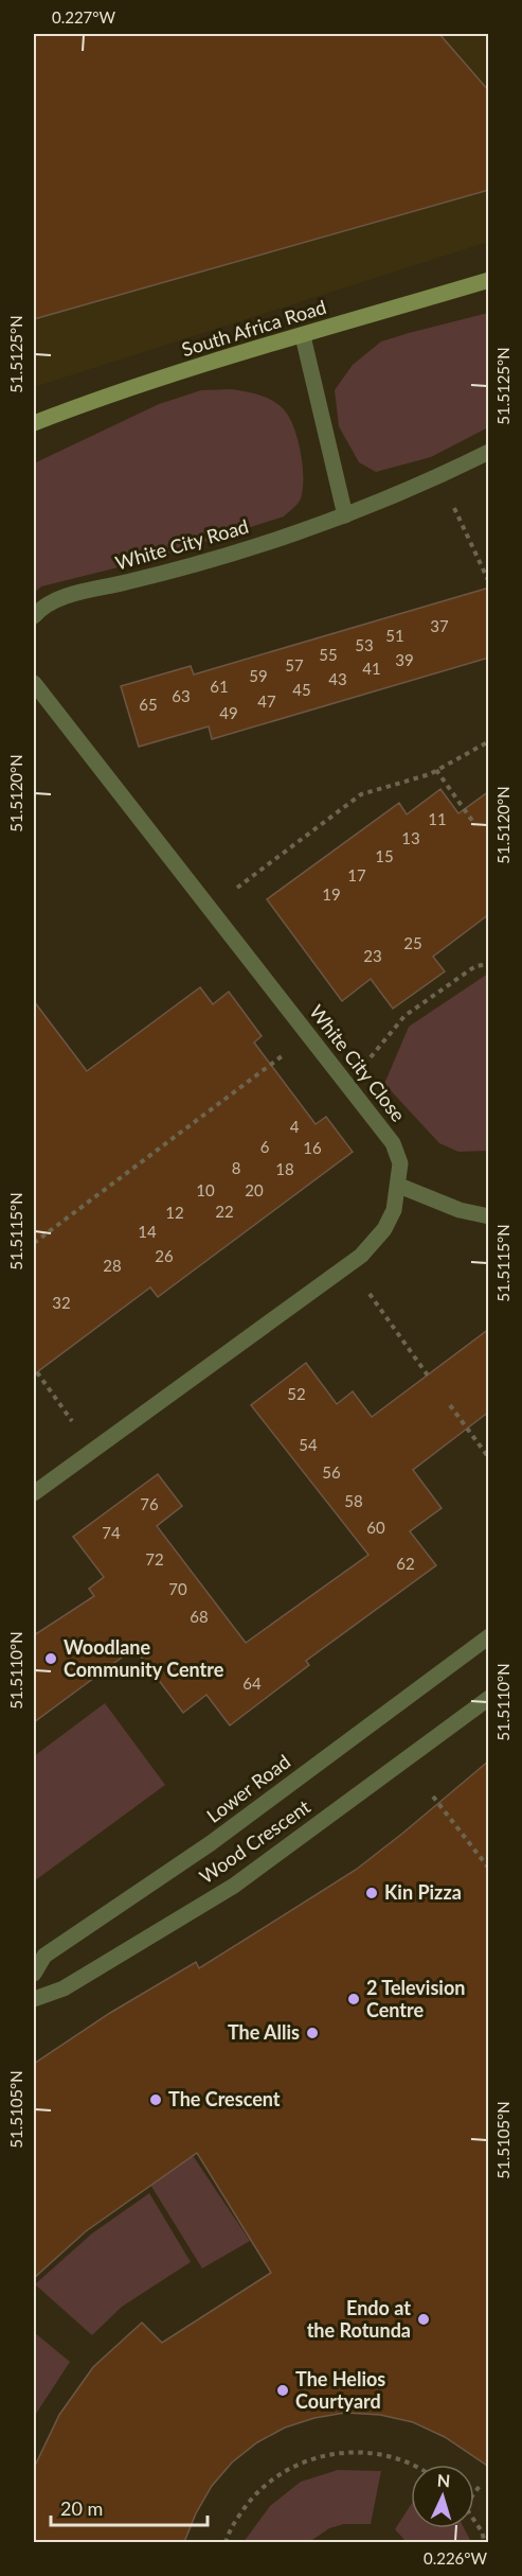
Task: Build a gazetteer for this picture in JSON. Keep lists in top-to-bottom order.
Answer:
{
  "streets": {
    "street": [
      "South Africa Road",
      "White City Road",
      "White City Close",
      "Lower Road",
      "Wood Crescent"
    ]
  },
  "places": [
    "Woodlane Community Centre",
    "Kin Pizza",
    "2 Television Centre",
    "The Allis",
    "The Crescent",
    "Endo at the Rotunda",
    "The Helios Courtyard"
  ],
  "house_numbers": [
    "37",
    "51",
    "53",
    "55",
    "39",
    "57",
    "41",
    "59",
    "43",
    "61",
    "45",
    "63",
    "47",
    "65",
    "49",
    "11",
    "13",
    "15",
    "17",
    "19",
    "25",
    "23",
    "4",
    "6",
    "16",
    "8",
    "18",
    "10",
    "20",
    "22",
    "12",
    "14",
    "26",
    "28",
    "32",
    "52",
    "54",
    "56",
    "58",
    "76",
    "60",
    "74",
    "72",
    "62",
    "70",
    "68",
    "64"
  ],
  "scale_bar": "20 m",
  "north": "top",
  "coordinates": [
    "0.227°W",
    "51.5125°N",
    "51.5120°N",
    "51.5115°N",
    "51.5110°N",
    "51.5105°N",
    "0.226°W"
  ]
}
